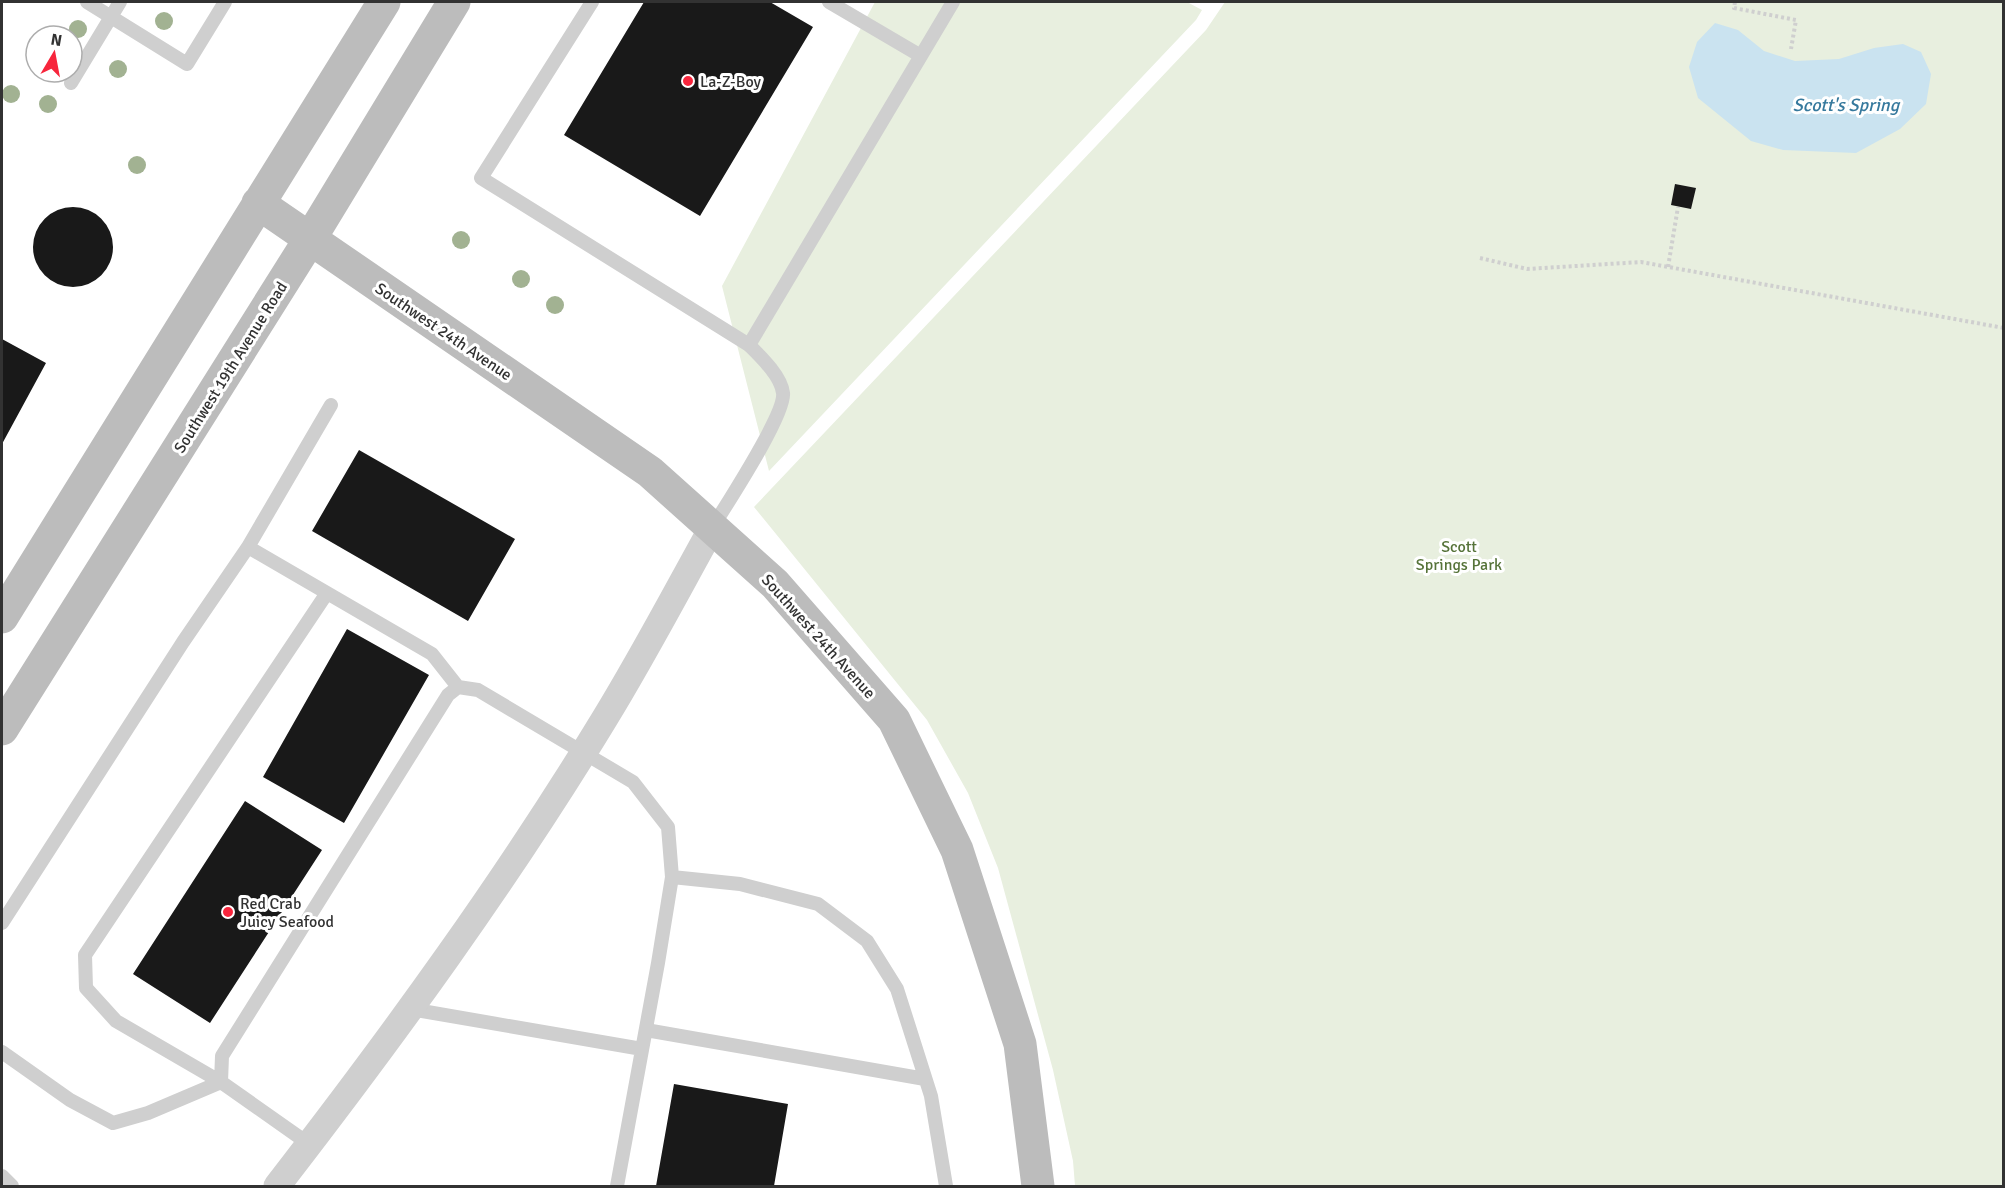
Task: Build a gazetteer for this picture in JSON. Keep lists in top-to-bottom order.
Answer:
{
  "streets": {
    "main road": ["Southwest 24th Avenue", "Southwest 19th Avenue Road"]
  },
  "crossings": [
    ["Southwest 24th Avenue", "Southwest 19th Avenue Road"]
  ],
  "water": ["Scott's Spring"],
  "parks": ["Scott Springs Park"],
  "places": ["La-Z-Boy", "Red Crab Juicy Seafood"],
  "north": "top"
}
